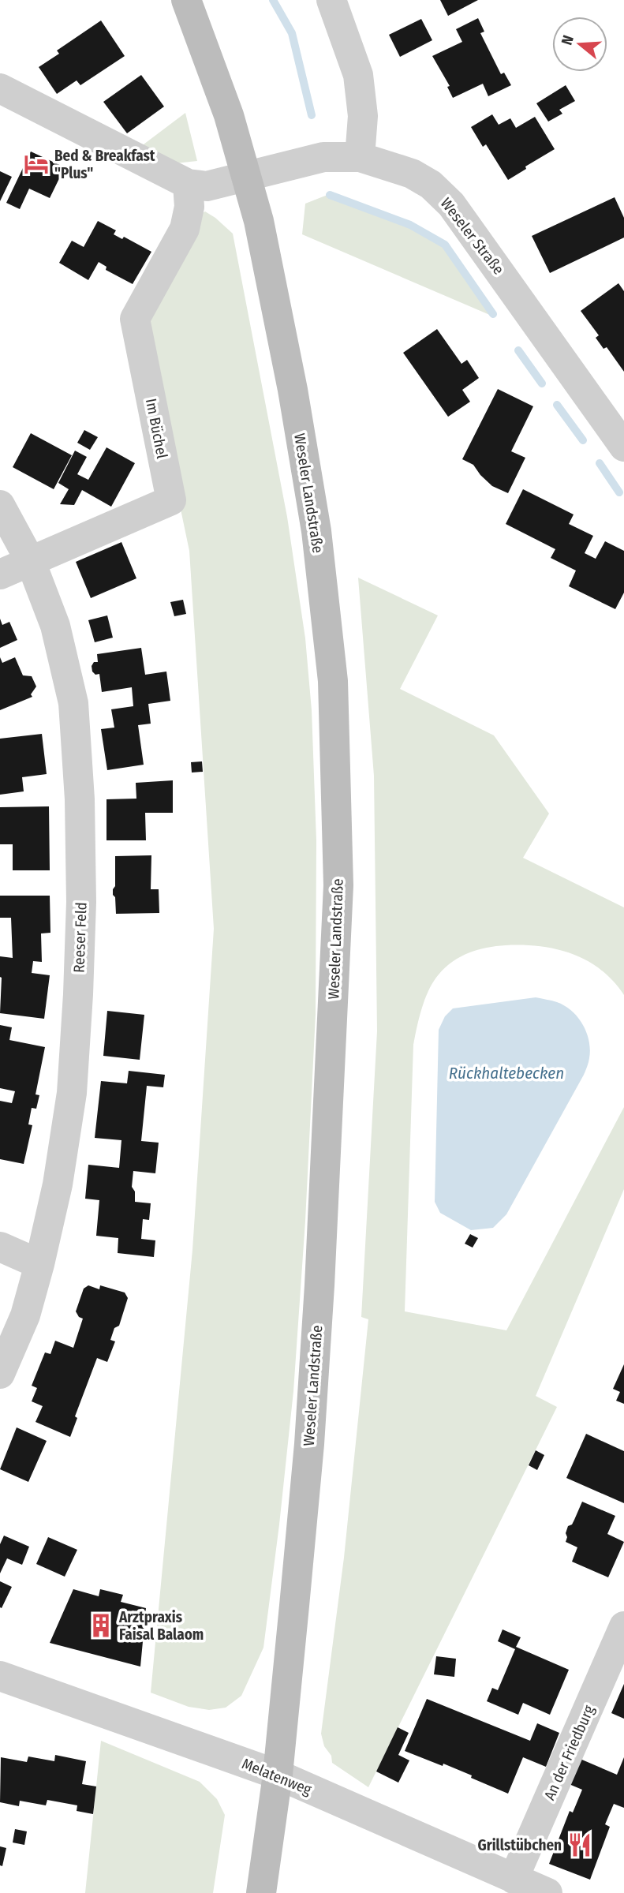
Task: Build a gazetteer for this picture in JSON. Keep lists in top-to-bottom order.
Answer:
{
  "streets": {
    "main road": ["Weseler Landstraße"],
    "street": [
      "Weseler Straße",
      "Im Büchel",
      "Reeser Feld",
      "An der Friedburg",
      "Melatenweg"
    ]
  },
  "crossings": [
    ["Weseler Straße", "Im Büchel"],
    ["Weseler Straße", "Weseler Landstraße"],
    ["Im Büchel", "Reeser Feld"],
    ["Weseler Landstraße", "Melatenweg"],
    ["An der Friedburg", "Melatenweg"]
  ],
  "water": ["Rückhaltebecken"],
  "places": {
    "hotel": ["Bed & Breakfast \"Plus\""],
    "building": ["Arztpraxis Faisal Balaom"],
    "restaurant": ["Grillstübchen"]
  },
  "north": "left"
}
